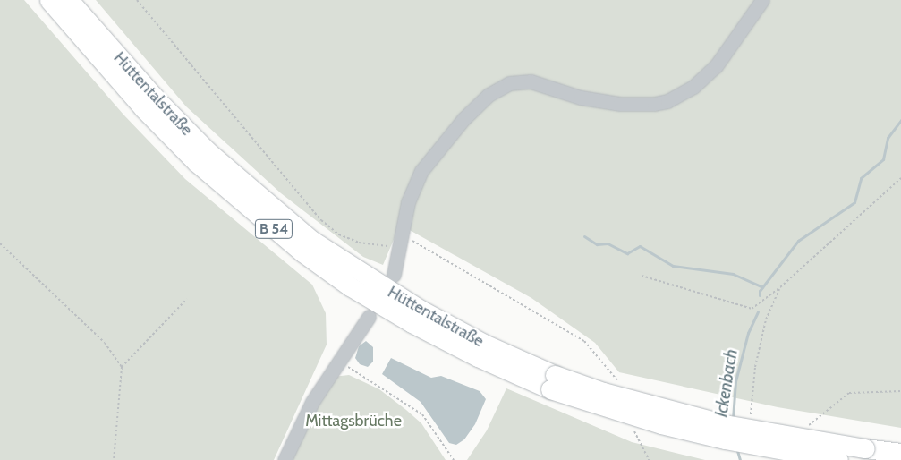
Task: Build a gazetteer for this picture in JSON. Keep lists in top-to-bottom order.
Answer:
{
  "streets": {
    "highway": ["Hüttentalstraße", "B 54"]
  },
  "water": ["Ickenbach"],
  "parks": ["Mittagsbrüche"]
}
